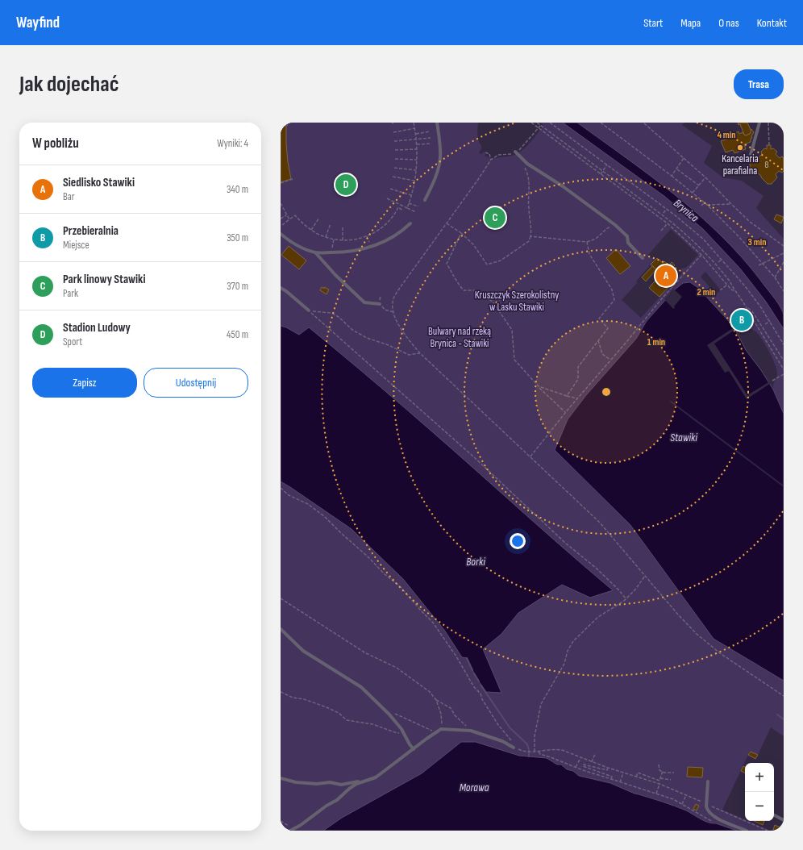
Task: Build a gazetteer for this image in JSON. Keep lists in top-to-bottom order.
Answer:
{
  "water": [
    "Brynica",
    "Stawiki",
    "Borki",
    "Morawa"
  ],
  "parks": ["Kruszczyk Szerokolistny w Lasku Stawiki", "Bulwary nad rzeką Brynica - Stawiki"],
  "places": ["Kancelaria parafialna"],
  "house_numbers": ["8"],
  "page": {
    "header": "Wayfind",
    "nav": [
      "Start",
      "Mapa",
      "O nas",
      "Kontakt"
    ],
    "buttons": [
      "Trasa",
      ["Zapisz", "Udostępnij"]
    ],
    "title": "Jak dojechać",
    "heading": ["W pobliżu", "Wyniki: 4"],
    "list": [
      {
        "mark": "A",
        "name": "Siedlisko Stawiki",
        "note": "Bar",
        "value": "340 m"
      },
      {
        "mark": "B",
        "name": "Przebieralnia",
        "note": "Miejsce",
        "value": "350 m"
      },
      {
        "mark": "C",
        "name": "Park linowy Stawiki",
        "note": "Park",
        "value": "370 m"
      },
      {
        "mark": "D",
        "name": "Stadion Ludowy",
        "note": "Sport",
        "value": "450 m"
      }
    ],
    "pins": [
      "D",
      "C",
      "A",
      "B"
    ],
    "map_buttons": ["+", "−"]
  },
  "rings": [
    "4 min",
    "3 min",
    "2 min",
    "1 min"
  ]
}
